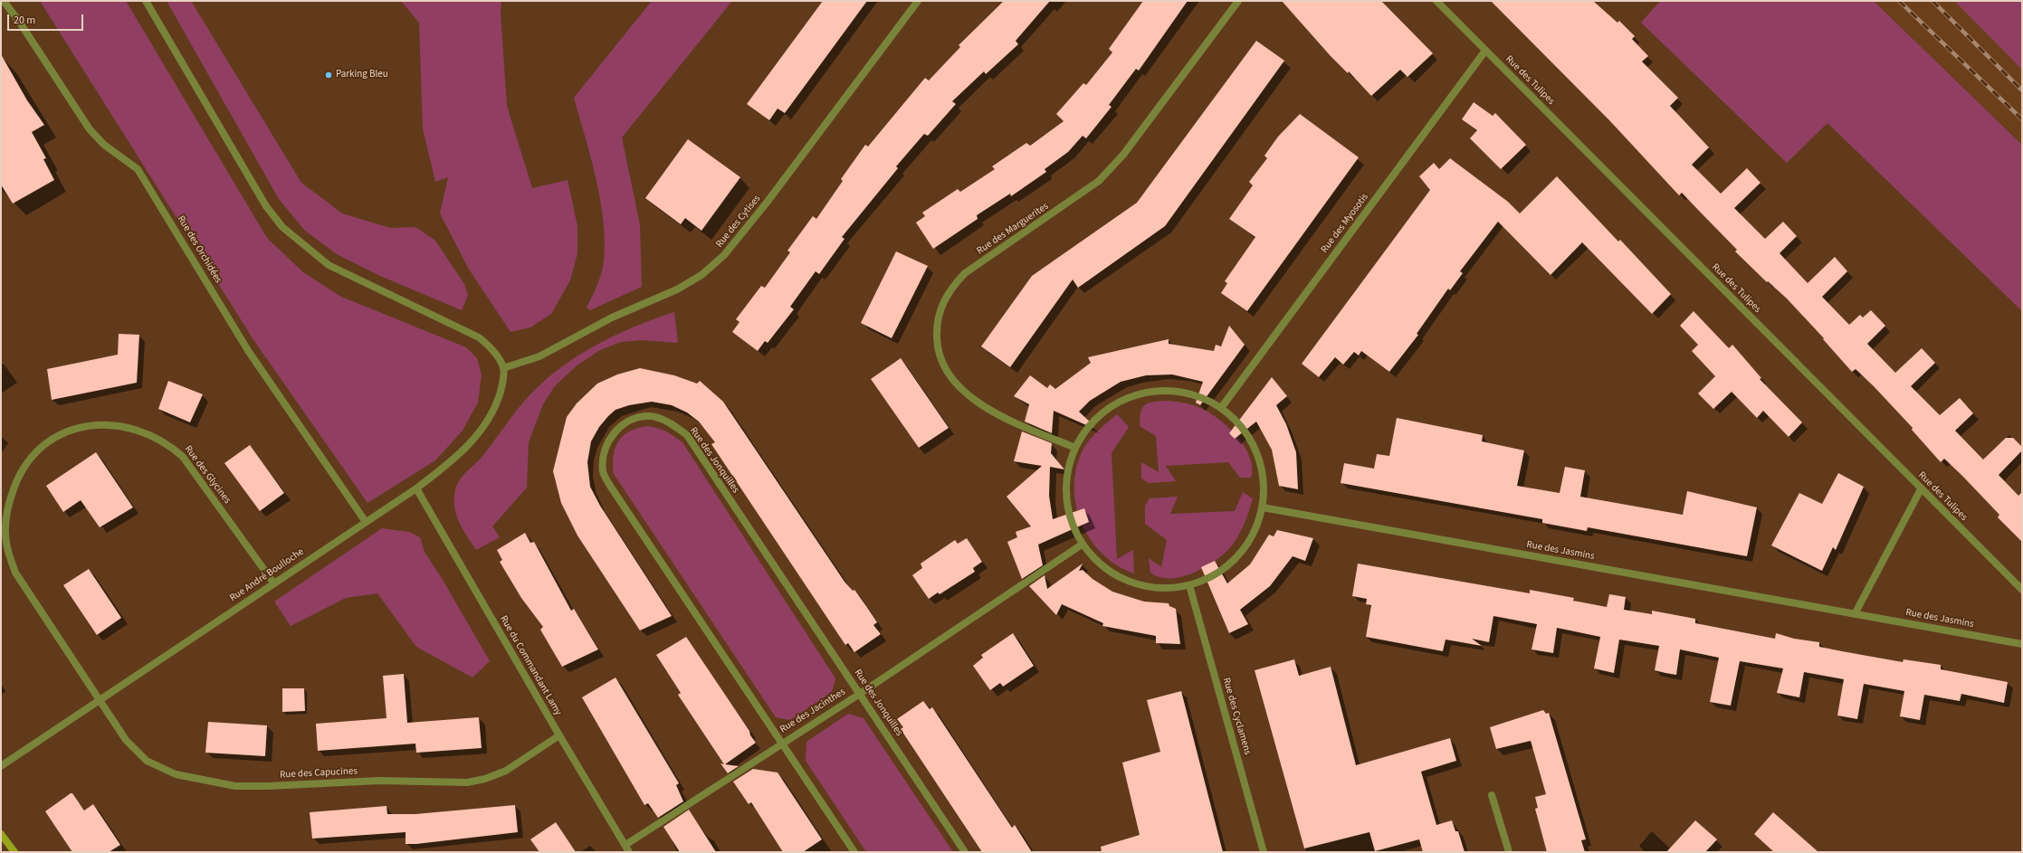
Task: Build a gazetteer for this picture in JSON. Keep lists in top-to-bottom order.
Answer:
{
  "streets": {
    "street": [
      "Rue des Tulipes",
      "Rue des Cytises",
      "Rue des Myosotis",
      "Rue des Marguerites",
      "Rue des Orchidées",
      "Rue des Jonquilles",
      "Rue des Glycines",
      "Rue des Jasmins",
      "Rue André Boulloche",
      "Rue du Commandant Lamy",
      "Rue des Jacinthes",
      "Rue des Cyclamens",
      "Rue des Capucines"
    ]
  },
  "crossings": [
    ["Rue des Tulipes", "Rue des Myosotis"],
    ["Rue des Cytises", "Rue André Boulloche"],
    ["Rue des Orchidées", "Rue André Boulloche"],
    ["Rue des Jonquilles", "Rue des Jacinthes"],
    ["Rue des Glycines", "Rue André Boulloche"],
    ["Rue des Glycines", "Rue des Capucines"],
    ["Rue André Boulloche", "Rue du Commandant Lamy"],
    ["Rue André Boulloche", "Rue des Capucines"],
    ["Rue du Commandant Lamy", "Rue des Jacinthes"],
    ["Rue du Commandant Lamy", "Rue des Capucines"]
  ],
  "places": ["Parking Bleu"],
  "scale_bar": "20 m"
}
